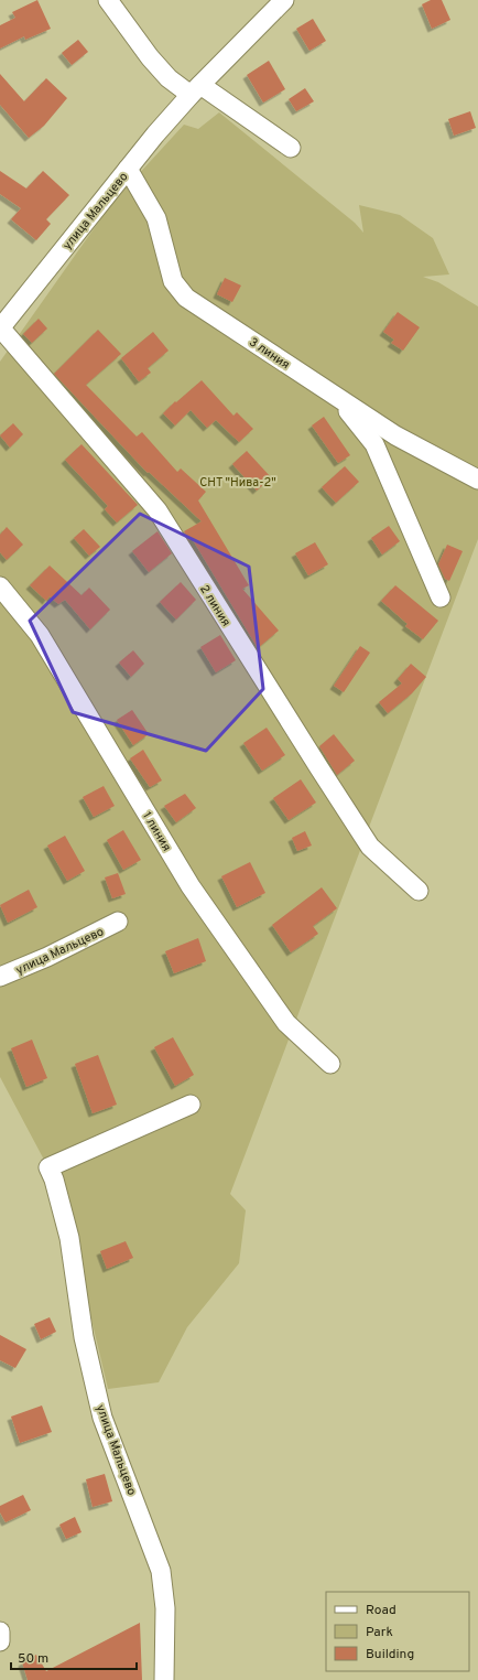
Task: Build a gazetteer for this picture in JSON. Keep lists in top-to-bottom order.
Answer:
{
  "streets": {
    "street": [
      "улица Мальцево",
      "3 линия",
      "2 линия",
      "1 линия"
    ]
  },
  "crossings": [
    ["улица Мальцево", "3 линия"],
    ["улица Мальцево", "2 линия"]
  ],
  "parks": ["СНТ \"Нива-2\""],
  "legend": ["Road", "Park", "Building"],
  "scale_bar": "50 m"
}
